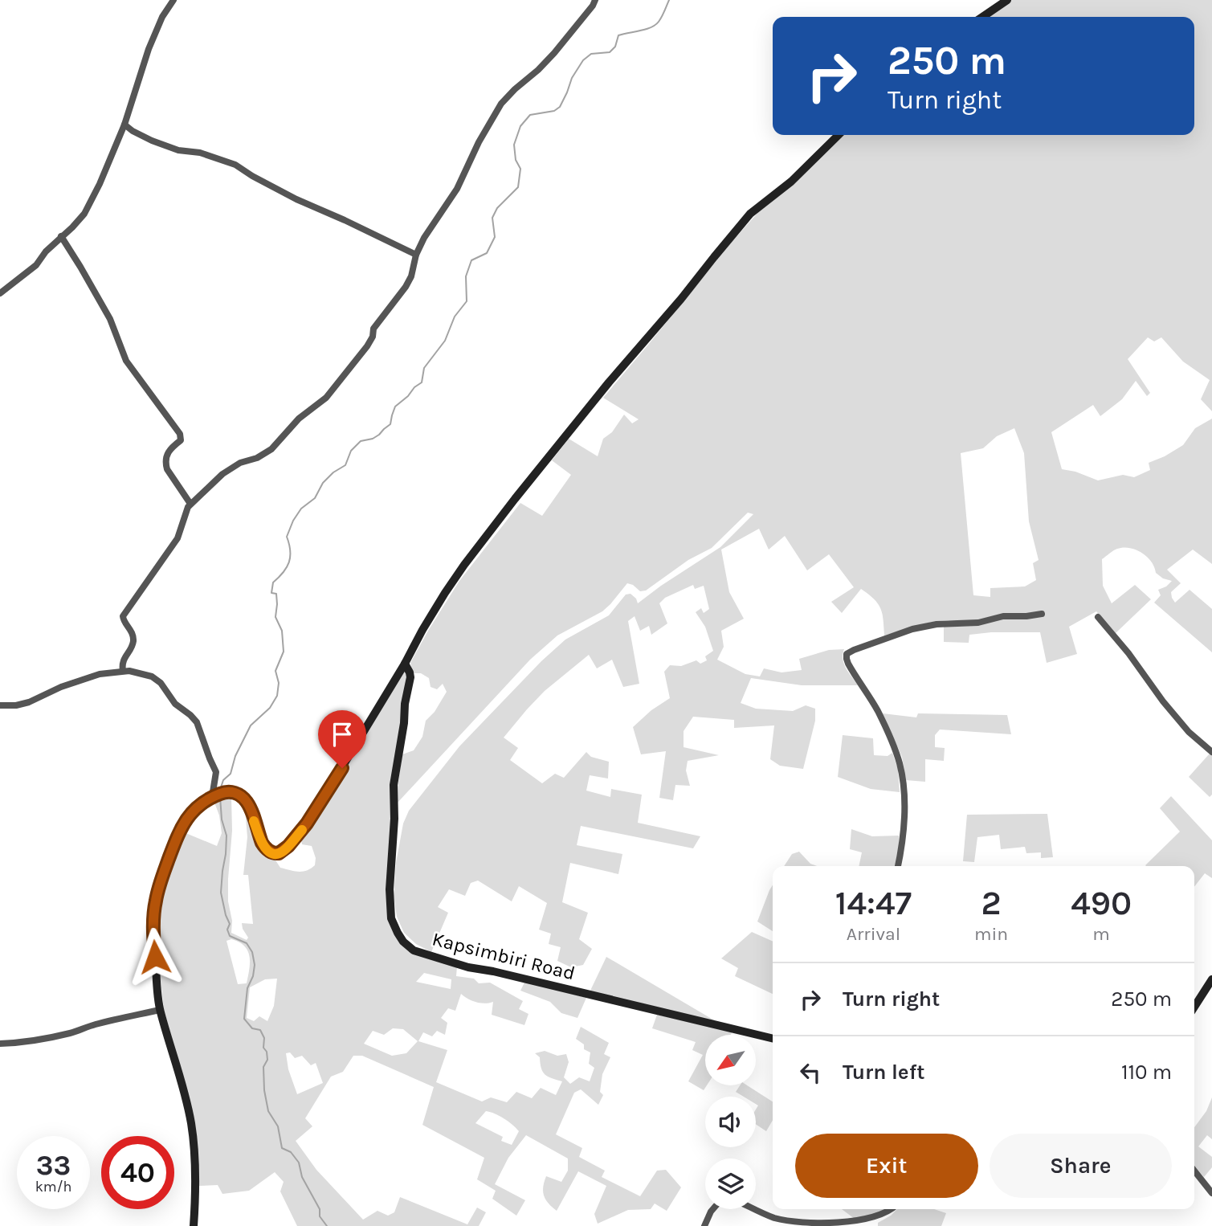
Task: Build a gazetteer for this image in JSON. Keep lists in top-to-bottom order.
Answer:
{
  "streets": {
    "street": ["Kapsimbiri Road"]
  },
  "north": "bottom left",
  "page": {
    "turn": ["250 m", "Turn right"],
    "eta": [
      "14:47",
      "Arrival",
      "2",
      "min",
      "490",
      "m"
    ],
    "list": [
      {
        "name": "Turn right",
        "value": "250 m"
      },
      {
        "name": "Turn left",
        "value": "110 m"
      }
    ],
    "buttons": ["Exit", "Share"],
    "speed": "33 km/h",
    "limit": "40"
  }
}
